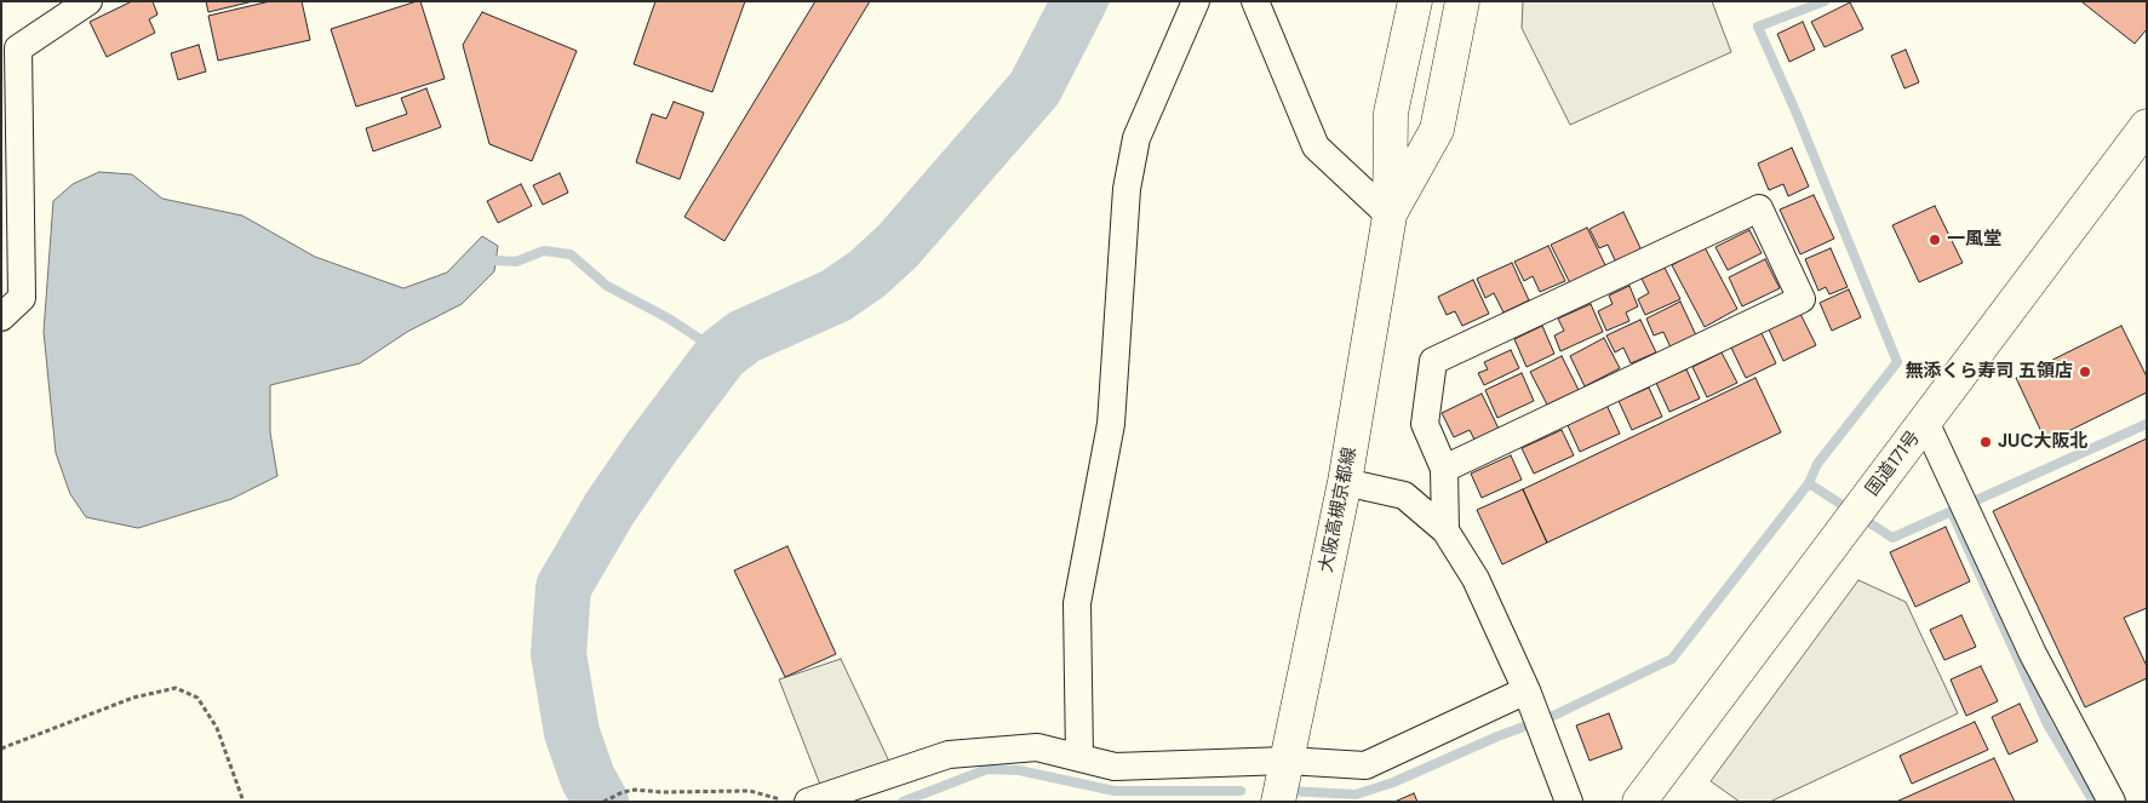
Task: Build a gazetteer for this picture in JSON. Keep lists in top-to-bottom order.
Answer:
{
  "streets": {
    "main road": ["国道171号", "大阪高槻京都線"]
  },
  "places": ["一風堂", "無添くら寿司 五領店", "JUC大阪北"]
}
